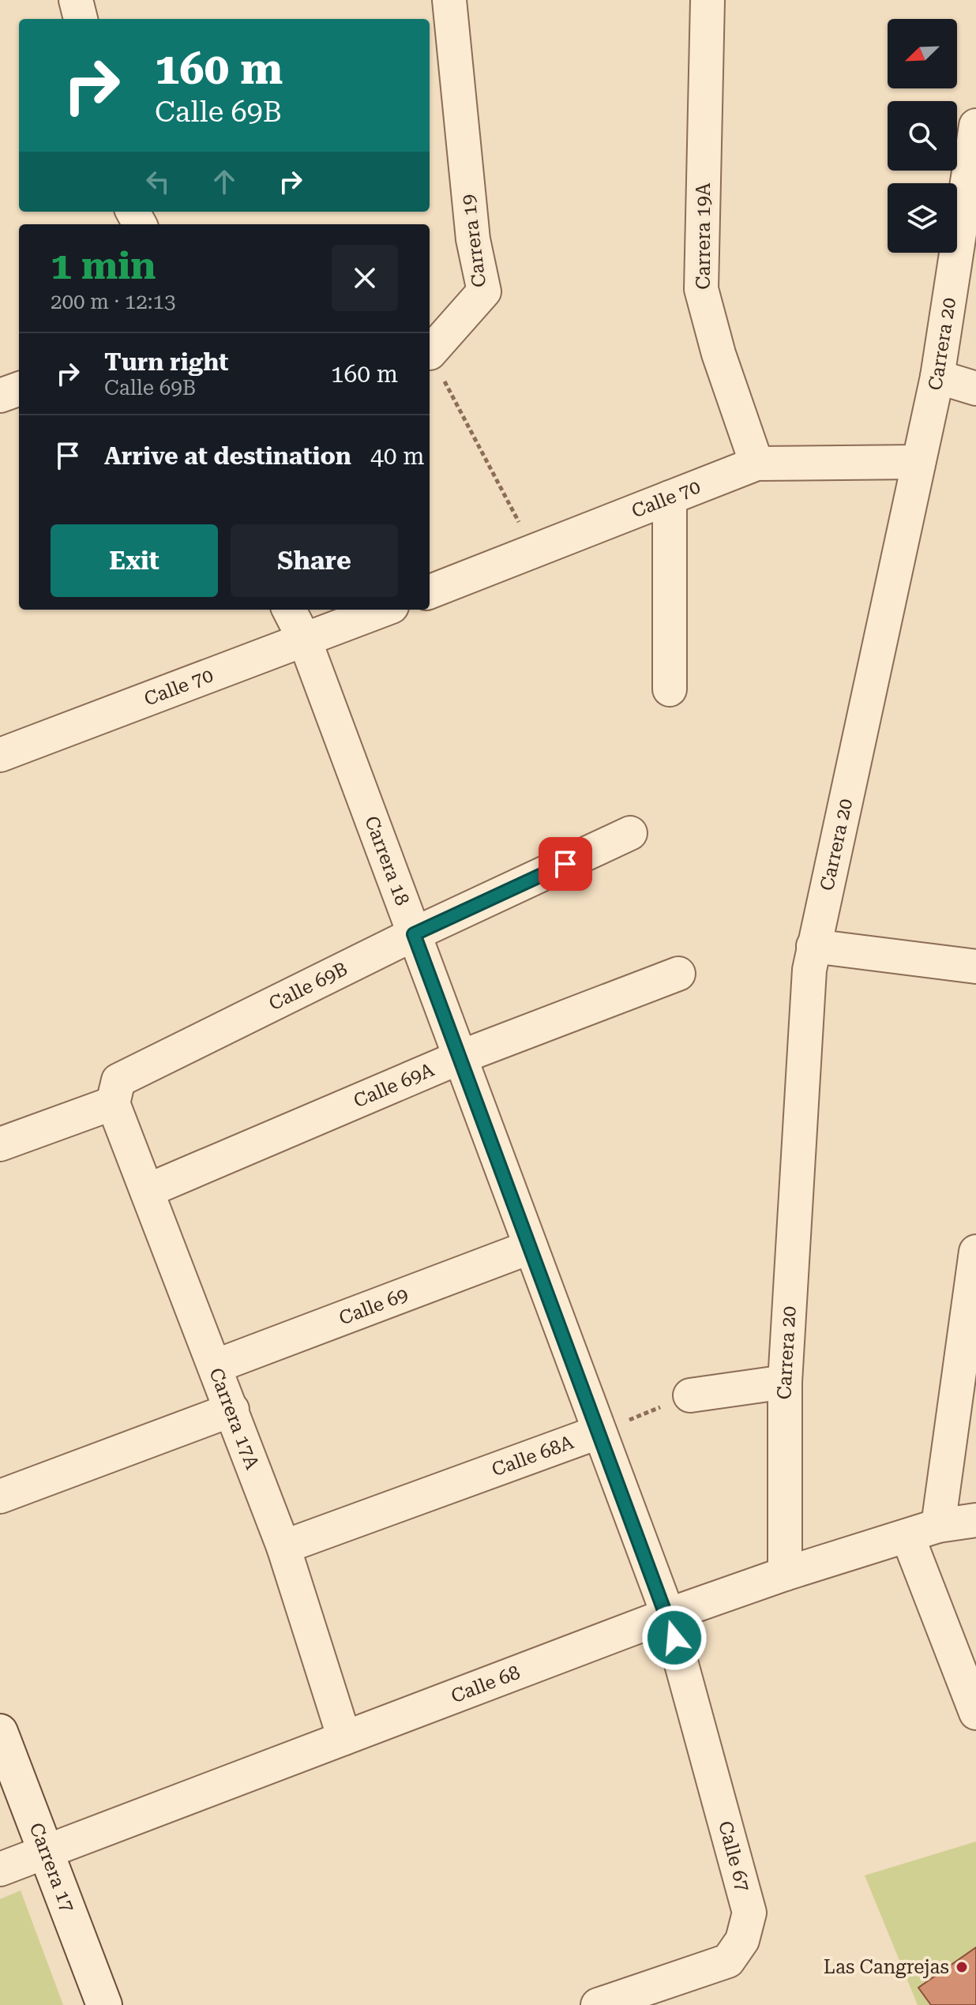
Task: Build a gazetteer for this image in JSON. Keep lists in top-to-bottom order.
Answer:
{
  "streets": {
    "main road": ["Carrera 17"],
    "street": [
      "Carrera 19A",
      "Carrera 19",
      "Carrera 20",
      "Calle 70",
      "Carrera 18",
      "Calle 69B",
      "Calle 69A",
      "Calle 69",
      "Carrera 17A",
      "Calle 68A",
      "Calle 68",
      "Calle 67"
    ]
  },
  "crossings": [
    ["Carrera 19A", "Calle 70"],
    ["Carrera 20", "Calle 70"],
    ["Carrera 20", "Calle 68"],
    ["Calle 70", "Carrera 18"],
    ["Carrera 18", "Calle 69B"],
    ["Carrera 18", "Calle 69A"],
    ["Carrera 18", "Calle 69"],
    ["Carrera 18", "Calle 68A"],
    ["Carrera 18", "Calle 68"],
    ["Carrera 18", "Calle 67"],
    ["Calle 69B", "Carrera 17A"],
    ["Calle 69A", "Carrera 17A"],
    ["Calle 69", "Carrera 17A"],
    ["Carrera 17A", "Calle 68A"],
    ["Carrera 17A", "Calle 68"],
    ["Calle 68", "Calle 67"],
    ["Calle 68", "Carrera 17"]
  ],
  "places": ["Las Cangrejas"],
  "north": "bottom left",
  "page": {
    "turn": ["160 m", "Calle 69B"],
    "heading": ["1 min", "200 m · 12:13"],
    "list": [
      {
        "name": "Turn right",
        "note": "Calle 69B",
        "value": "160 m"
      },
      {
        "name": "Arrive at destination",
        "value": "40 m"
      }
    ],
    "buttons": ["Exit", "Share"]
  }
}
